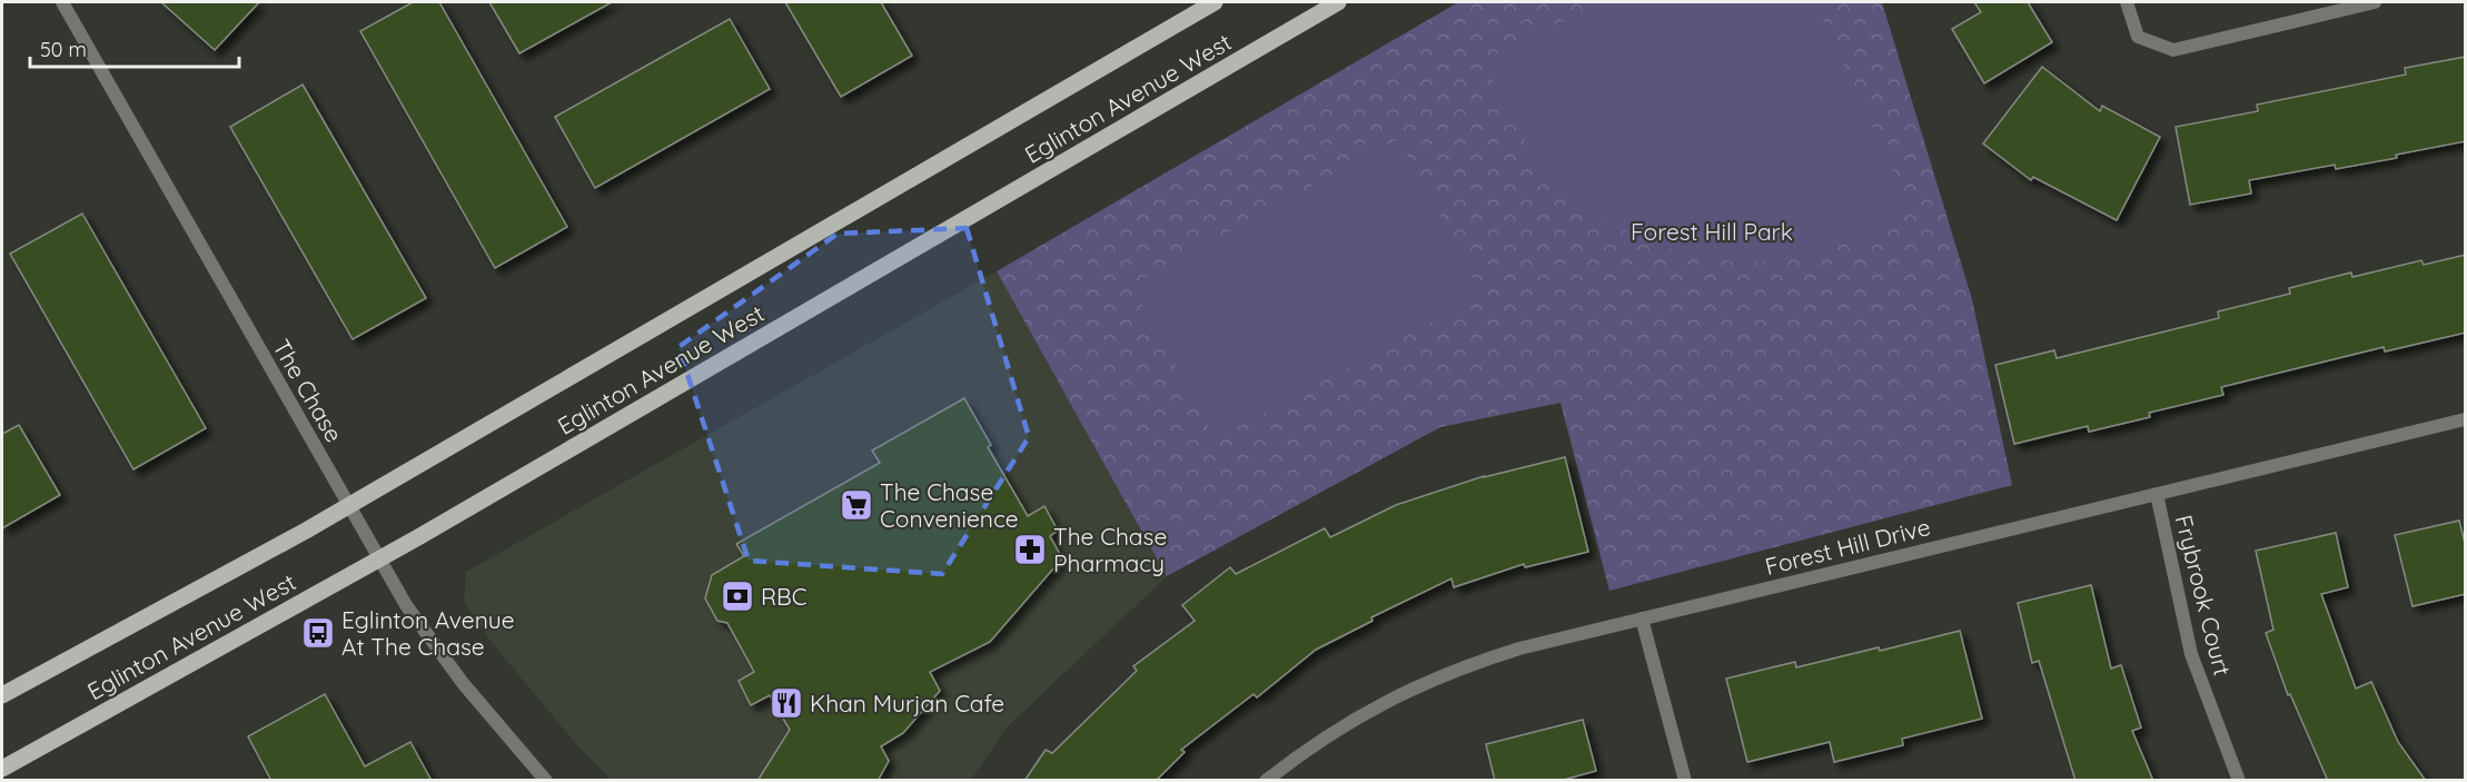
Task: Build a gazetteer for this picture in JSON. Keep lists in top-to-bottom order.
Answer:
{
  "streets": {
    "main road": ["Eglinton Avenue West"],
    "street": ["The Chase", "Forest Hill Drive", "Frybrook Court"]
  },
  "crossings": [
    ["Eglinton Avenue West", "The Chase"],
    ["Forest Hill Drive", "Frybrook Court"]
  ],
  "parks": ["Forest Hill Park"],
  "places": {
    "supermarket": ["The Chase Convenience"],
    "pharmacy": ["The Chase Pharmacy"],
    "bank": ["RBC"],
    "bus stop": ["Eglinton Avenue At The Chase"],
    "restaurant": ["Khan Murjan Cafe"]
  },
  "scale_bar": "50 m"
}
